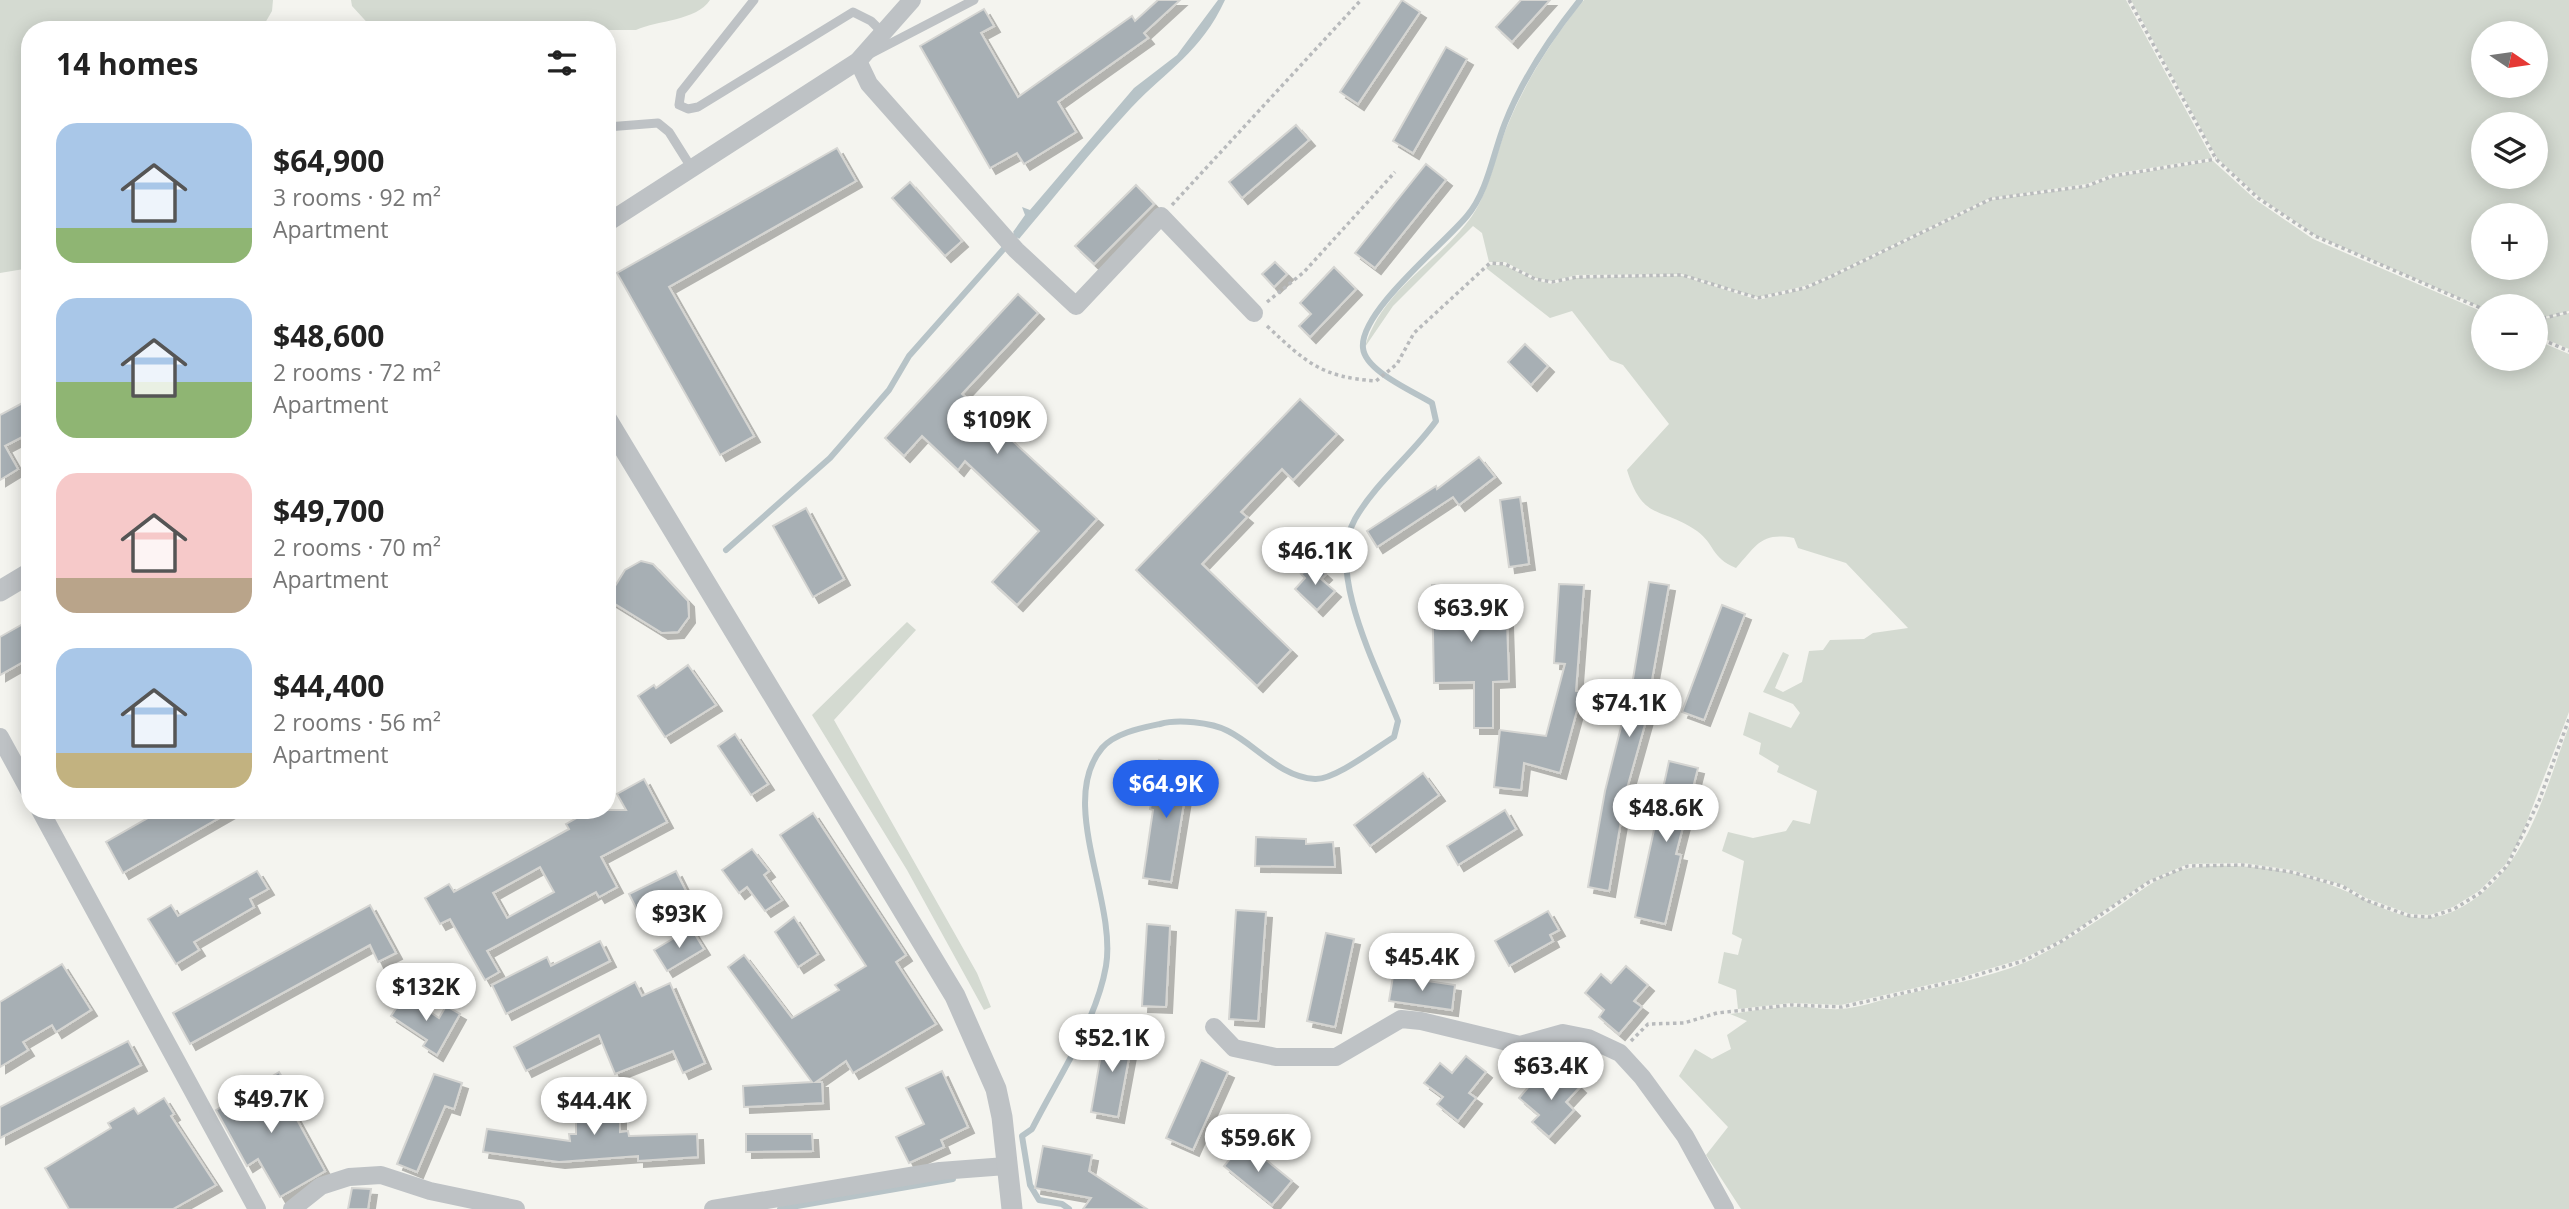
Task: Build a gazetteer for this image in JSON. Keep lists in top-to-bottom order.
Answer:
{
  "north": "right",
  "page": {
    "map_buttons": ["+", "−"],
    "heading": "14 homes",
    "list": [
      {
        "name": "$64,900",
        "note": "3 rooms · 92 m² · Apartment"
      },
      {
        "name": "$48,600",
        "note": "2 rooms · 72 m² · Apartment"
      },
      {
        "name": "$49,700",
        "note": "2 rooms · 70 m² · Apartment"
      },
      {
        "name": "$44,400",
        "note": "2 rooms · 56 m² · Apartment"
      }
    ],
    "price": [
      "$109K",
      "$46.1K",
      "$63.9K",
      "$74.1K",
      "$64.9K",
      "$48.6K",
      "$93K",
      "$45.4K",
      "$132K",
      "$52.1K",
      "$63.4K",
      "$49.7K",
      "$44.4K",
      "$59.6K"
    ]
  }
}
